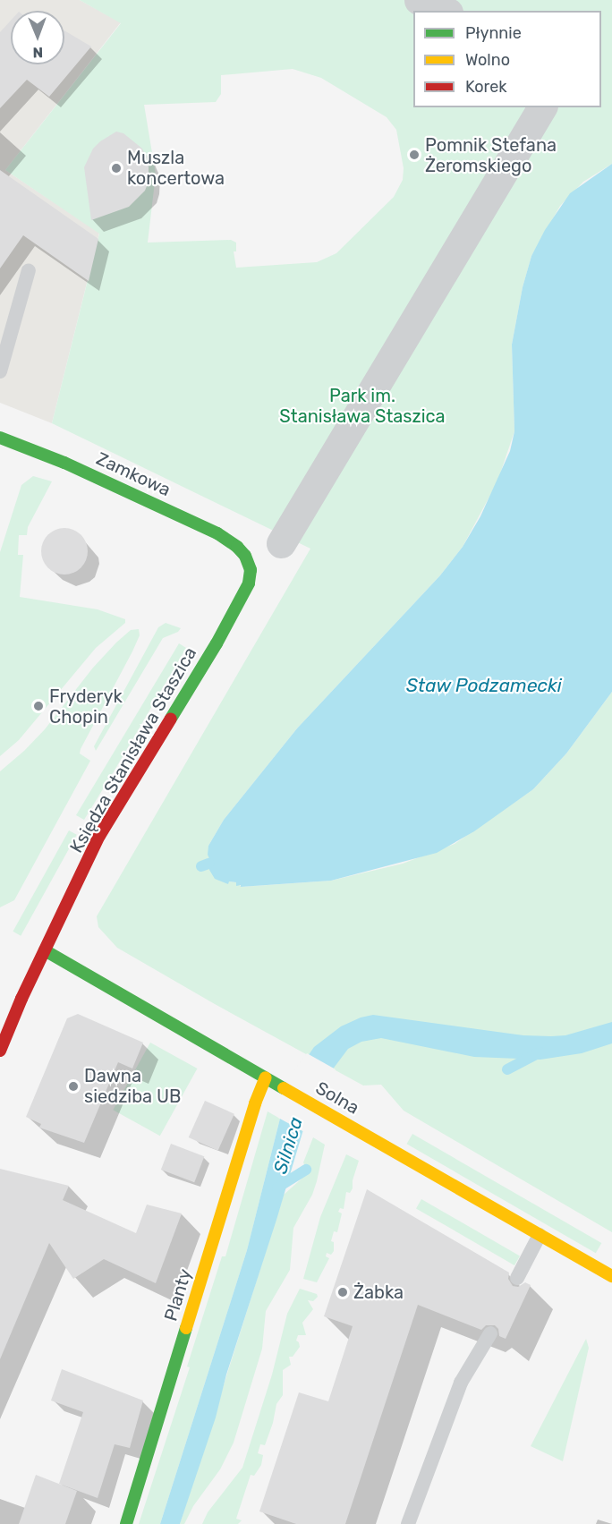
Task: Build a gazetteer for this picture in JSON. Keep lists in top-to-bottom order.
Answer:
{
  "streets": {
    "street": [
      "Zamkowa",
      "Księdza Stanisława Staszica",
      "Solna",
      "Planty"
    ]
  },
  "crossings": [
    ["Zamkowa", "Księdza Stanisława Staszica"],
    ["Księdza Stanisława Staszica", "Solna"],
    ["Solna", "Planty"]
  ],
  "water": ["Staw Podzamecki", "Silnica"],
  "parks": ["Park im. Stanisława Staszica"],
  "places": [
    "Pomnik Stefana Żeromskiego",
    "Muszla koncertowa",
    "Fryderyk Chopin",
    "Dawna siedziba UB",
    "Żabka"
  ],
  "legend": ["Płynnie", "Wolno", "Korek"],
  "north": "bottom"
}
